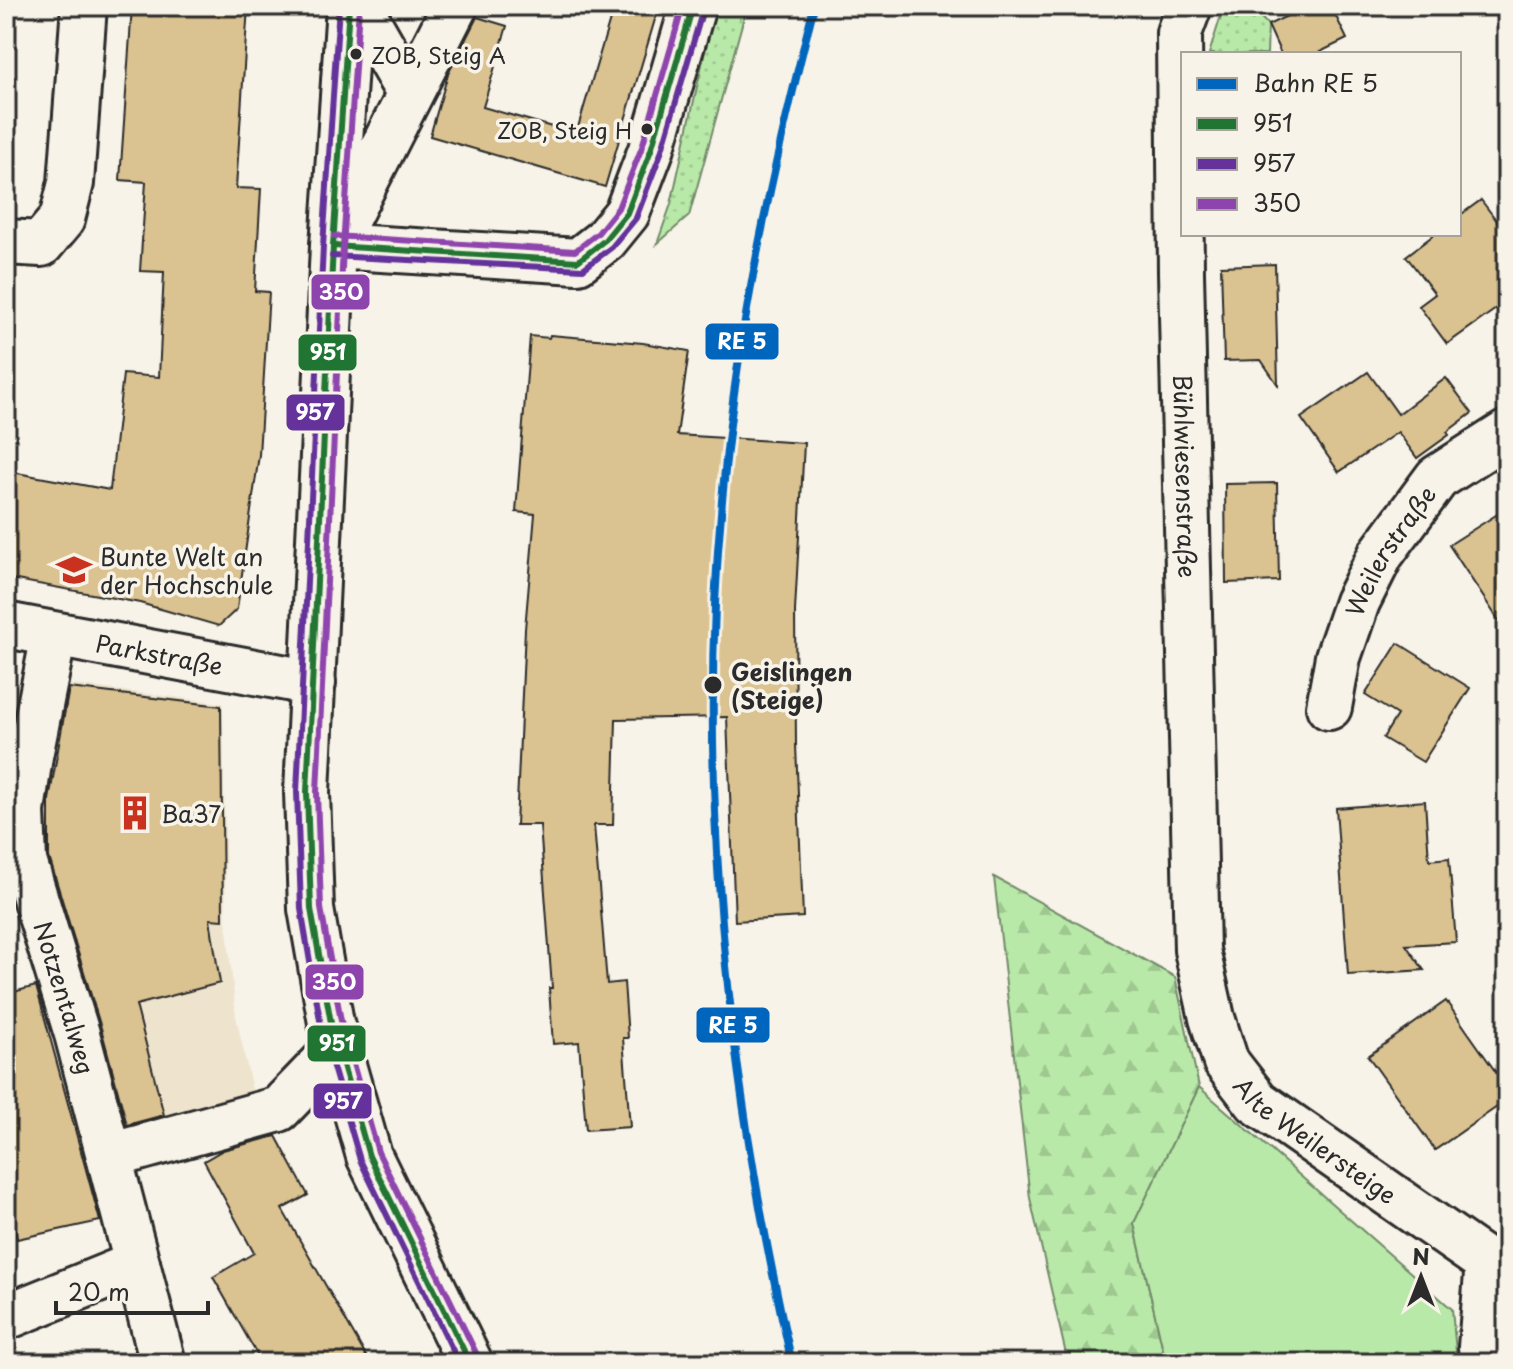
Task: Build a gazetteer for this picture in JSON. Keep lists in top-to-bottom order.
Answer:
{
  "streets": {
    "street": [
      "Bühlwiesenstraße",
      "Weilerstraße",
      "Parkstraße",
      "Notzentalweg",
      "Alte Weilersteige"
    ]
  },
  "crossings": [
    ["Bühlwiesenstraße", "Alte Weilersteige"],
    ["Parkstraße", "Notzentalweg"]
  ],
  "places": {
    "other": ["ZOB, Steig A", "ZOB, Steig H", "Geislingen (Steige)"],
    "school or university": ["Bunte Welt an der Hochschule"],
    "building": ["Ba37"]
  },
  "lines": ["transit line 951", "transit line 957", "transit line 350"],
  "legend": [
    "Bahn RE 5",
    "951",
    "957",
    "350"
  ],
  "scale_bar": "20 m",
  "north": "top"
}
